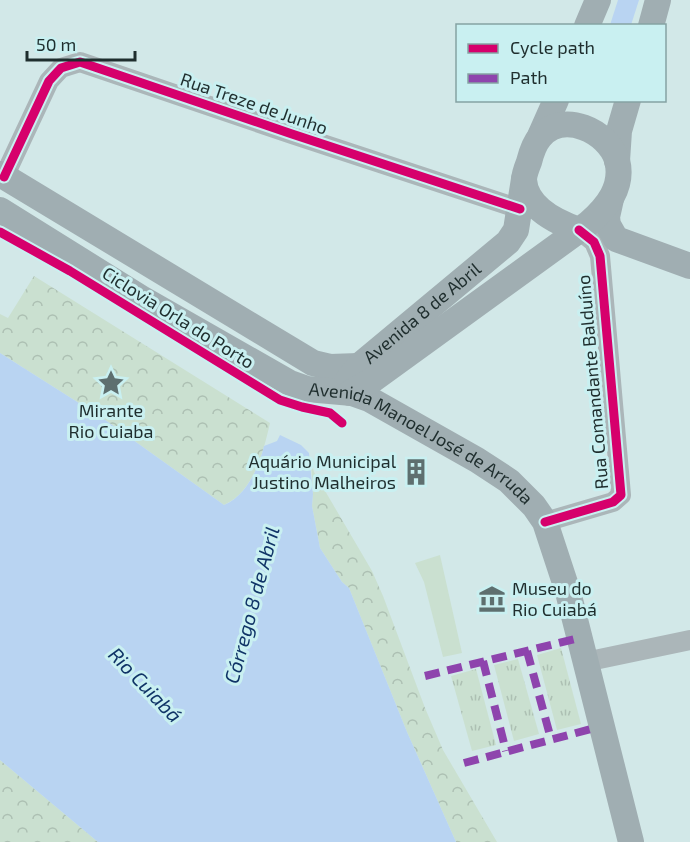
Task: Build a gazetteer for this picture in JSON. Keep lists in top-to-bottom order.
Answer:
{
  "streets": {
    "main road": ["Avenida 8 de Abril", "Avenida Manoel José de Arruda"],
    "street": ["Rua Treze de Junho", "Rua Comandante Balduíno"],
    "cycle path": ["Ciclovia Orla do Porto"]
  },
  "crossings": [
    ["Rua Treze de Junho", "Avenida 8 de Abril"],
    ["Rua Treze de Junho", "Avenida Manoel José de Arruda"],
    ["Avenida 8 de Abril", "Rua Comandante Balduíno"],
    ["Avenida 8 de Abril", "Avenida Manoel José de Arruda"],
    ["Rua Comandante Balduíno", "Avenida Manoel José de Arruda"]
  ],
  "water": ["Córrego 8 de Abril", "Rio Cuiabá"],
  "places": {
    "place": ["Mirante Rio Cuiaba"],
    "building": ["Aquário Municipal Justino Malheiros"],
    "museum": ["Museu do Rio Cuiabá"]
  },
  "legend": ["Cycle path", "Path"],
  "scale_bar": "50 m"
}
